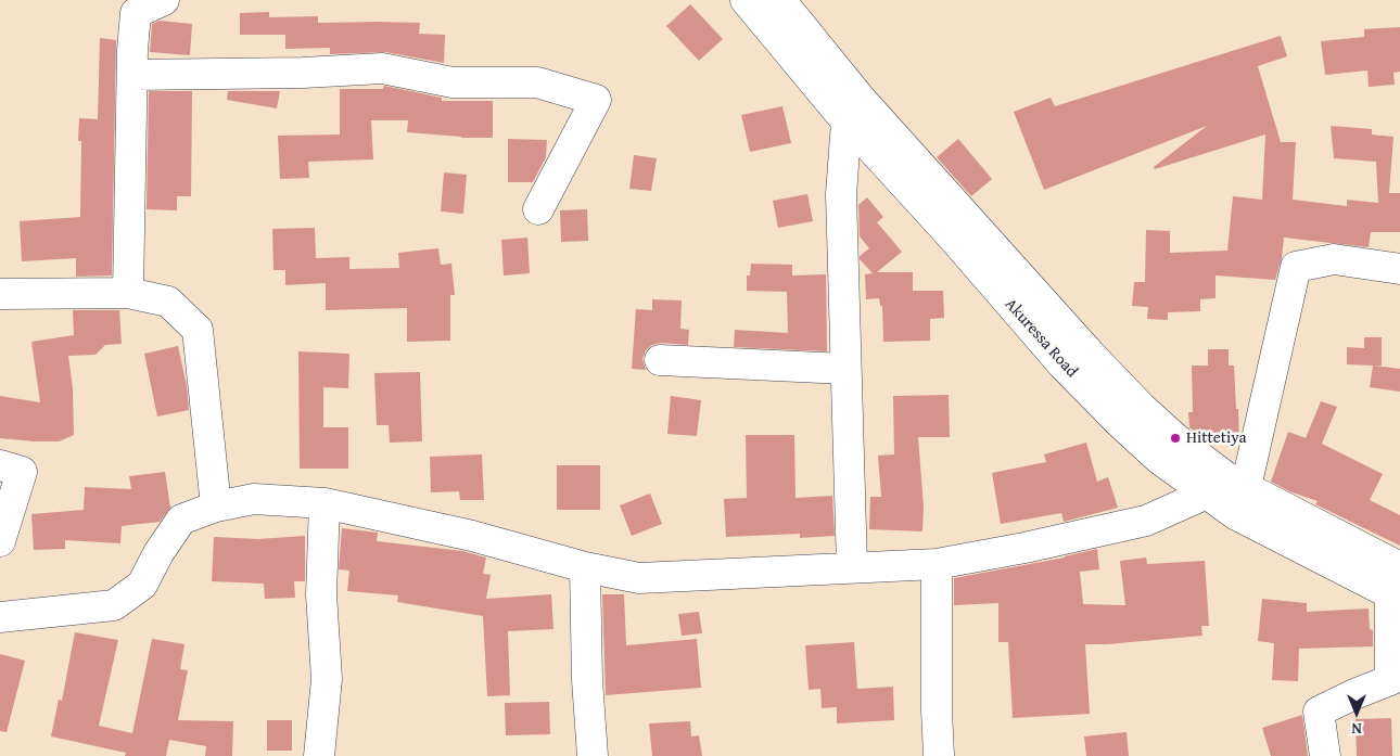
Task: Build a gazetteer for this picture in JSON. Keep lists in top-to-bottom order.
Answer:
{
  "streets": {
    "main road": ["Akuressa Road"]
  },
  "places": ["Hittetiya"],
  "north": "bottom"
}
